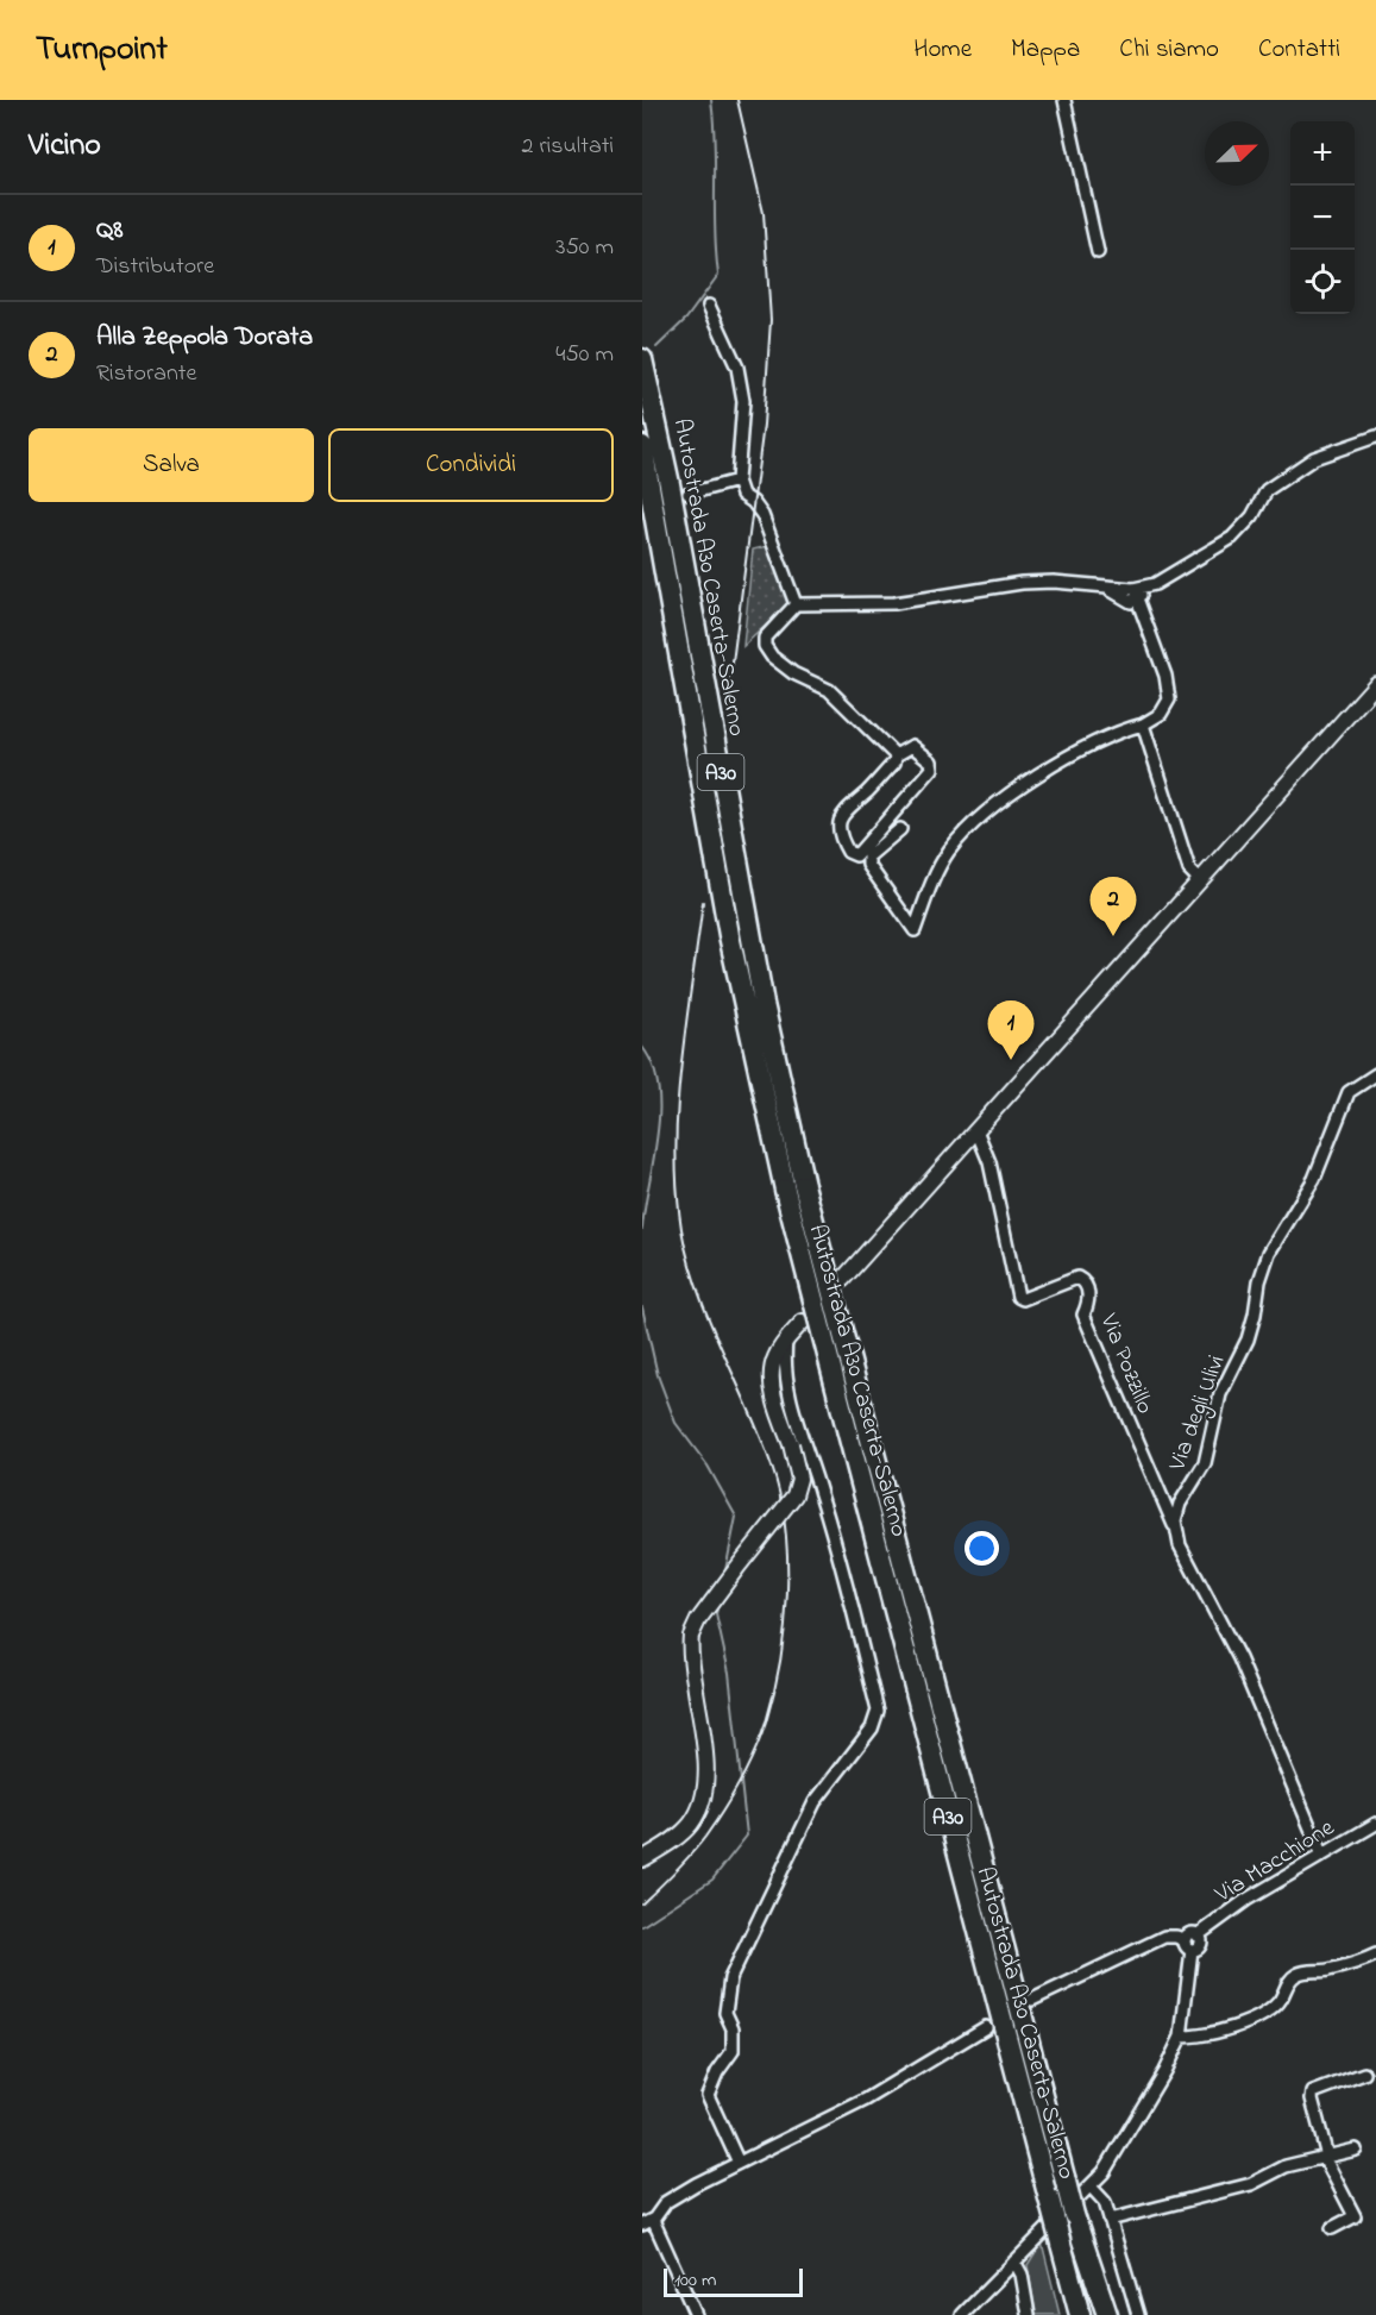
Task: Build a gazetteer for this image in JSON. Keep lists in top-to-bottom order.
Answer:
{
  "streets": {
    "highway": ["Autostrada A30 Caserta-Salerno", "A30"],
    "street": ["Via Pozzillo", "Via degli Ulivi", "Via Macchione"]
  },
  "crossings": [
    ["Autostrada A30 Caserta-Salerno", "A30"],
    ["Via Pozzillo", "Via degli Ulivi"]
  ],
  "scale_bar": "100 m",
  "north": "top right",
  "page": {
    "header": "Turnpoint",
    "nav": [
      "Home",
      "Mappa",
      "Chi siamo",
      "Contatti"
    ],
    "heading": ["Vicino", "2 risultati"],
    "map_buttons": ["+", "−"],
    "list": [
      {
        "mark": "1",
        "name": "Q8",
        "note": "Distributore",
        "value": "350 m"
      },
      {
        "mark": "2",
        "name": "Alla Zeppola Dorata",
        "note": "Ristorante",
        "value": "450 m"
      }
    ],
    "buttons": ["Salva", "Condividi"],
    "pins": ["2", "1"],
    "scale": "100 m"
  }
}
